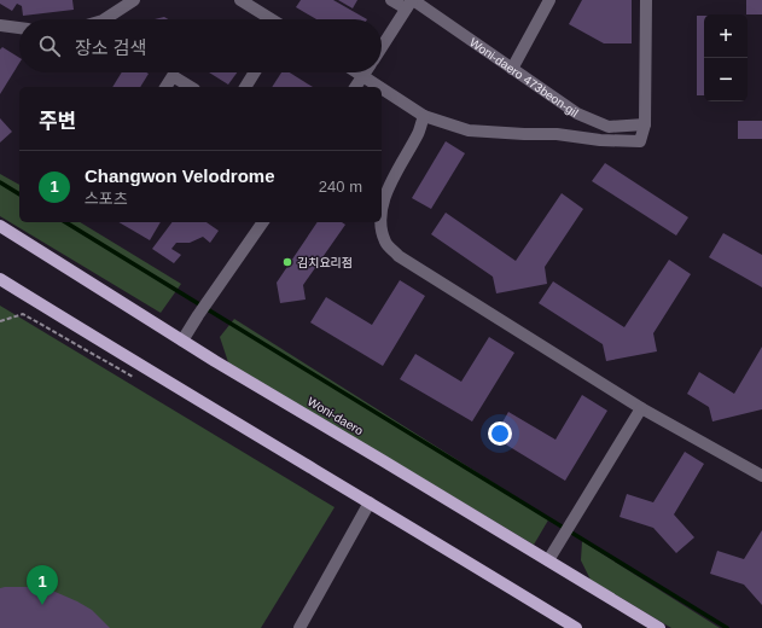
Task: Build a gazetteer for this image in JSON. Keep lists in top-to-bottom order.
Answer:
{
  "streets": {
    "main road": ["Woni-daero"],
    "street": ["Woni-daero 473beon-gil"]
  },
  "places": ["김치요리점"],
  "page": {
    "map_buttons": ["+", "−"],
    "search": "장소 검색",
    "heading": "주변",
    "list": [
      {
        "mark": "1",
        "name": "Changwon Velodrome",
        "note": "스포츠",
        "value": "240 m"
      }
    ],
    "pins": "1"
  }
}
